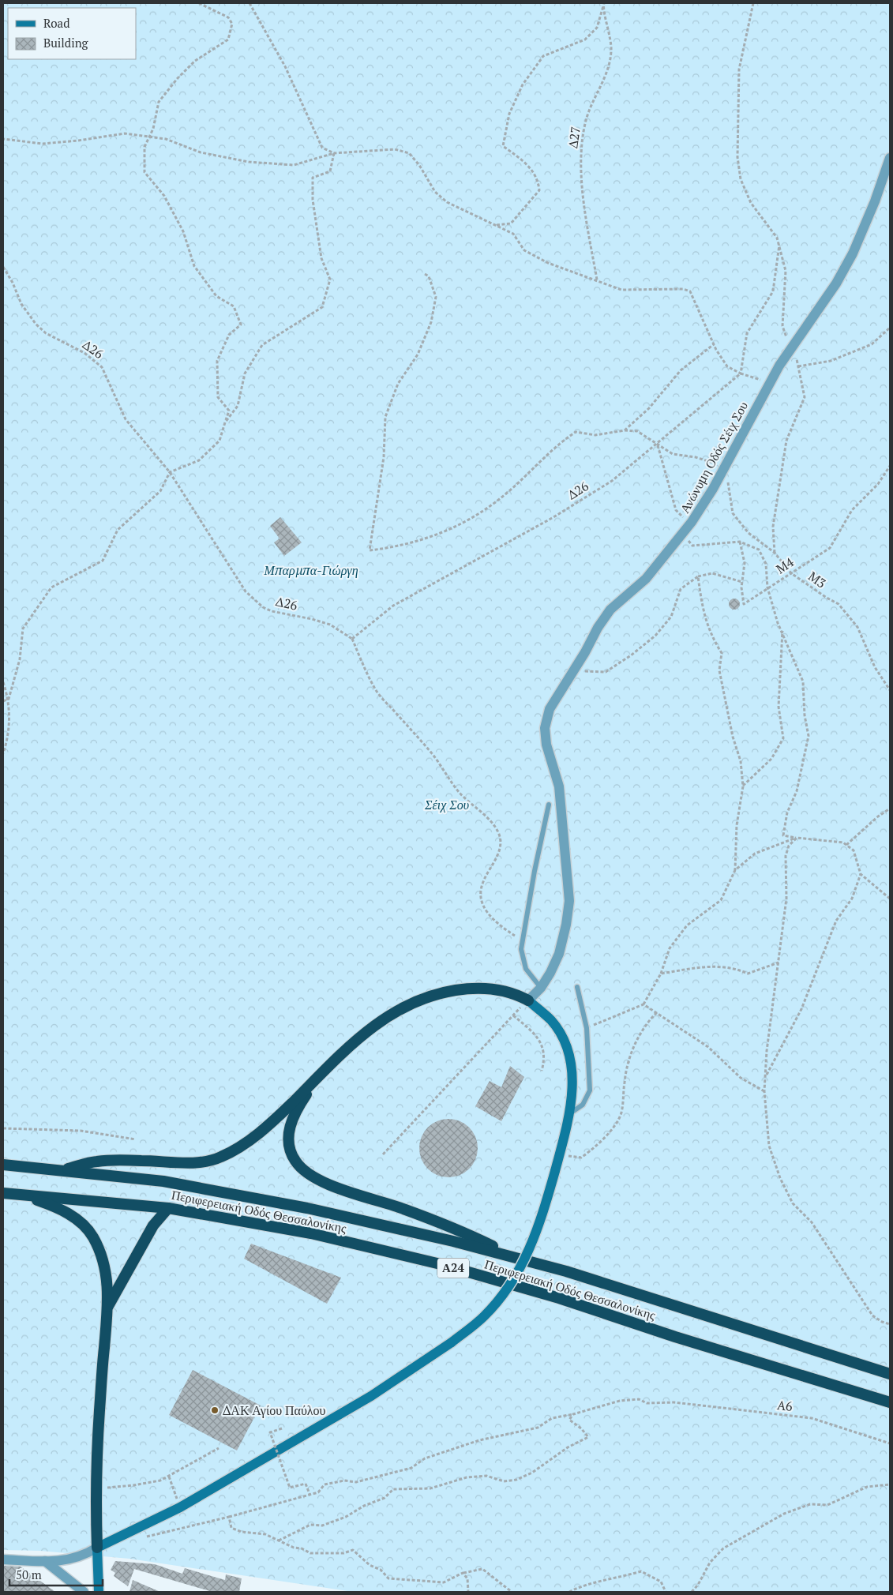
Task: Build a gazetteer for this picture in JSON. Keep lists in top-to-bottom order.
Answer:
{
  "streets": {
    "highway": ["Περιφερειακή Οδός Θεσσαλονίκης", "Α24"],
    "street": ["Ανώνυμη Οδός Σέιχ Σου"],
    "path": [
      "Δ27",
      "Δ26",
      "M4",
      "M3",
      "A6"
    ]
  },
  "crossings": [
    ["Ανώνυμη Οδός Σέιχ Σου", "M4"],
    ["Ανώνυμη Οδός Σέιχ Σου", "M3"],
    ["M4", "M3"]
  ],
  "parks": ["Μπαρμπα-Γιώργη", "Σέιχ Σου"],
  "places": ["ΔΑΚ Αγίου Παύλου"],
  "legend": ["Road", "Building"],
  "scale_bar": "50 m"
}
